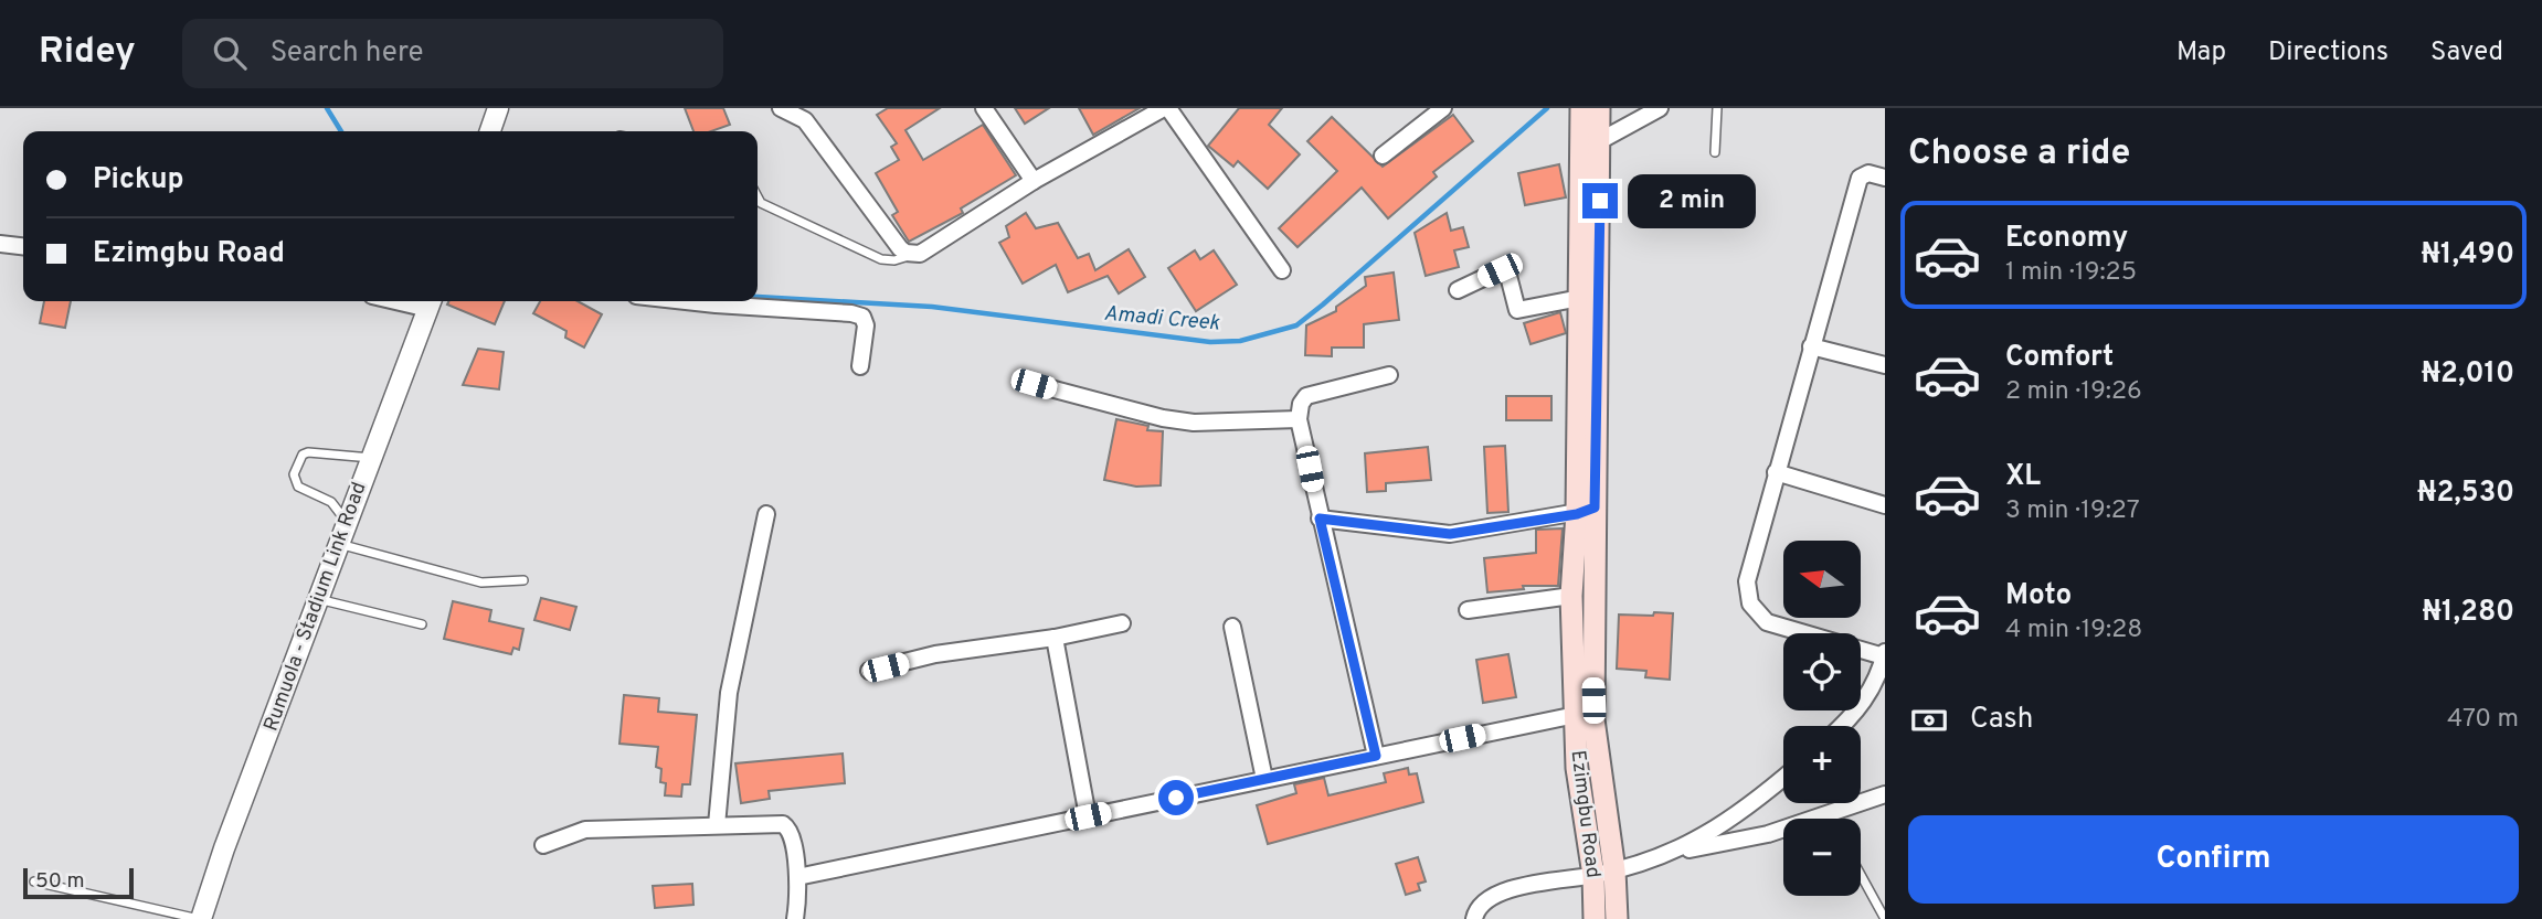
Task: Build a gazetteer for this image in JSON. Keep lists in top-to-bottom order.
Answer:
{
  "streets": {
    "main road": ["Ezimgbu Road"],
    "street": ["Rumuola - Stadium Link Road"]
  },
  "water": ["Amadi Creek"],
  "scale_bar": "50 m",
  "north": "left",
  "page": {
    "header": "Ridey",
    "search": "Search here",
    "nav": ["Map", "Directions", "Saved"],
    "heading": "Choose a ride",
    "banner": ["Pickup", "Ezimgbu Road"],
    "bubble": "2 min",
    "list": [
      {
        "name": "Economy",
        "note": "1 min · 19:25",
        "value": "₦1,490"
      },
      {
        "name": "Comfort",
        "note": "2 min · 19:26",
        "value": "₦2,010"
      },
      {
        "name": "XL",
        "note": "3 min · 19:27",
        "value": "₦2,530"
      },
      {
        "name": "Moto",
        "note": "4 min · 19:28",
        "value": "₦1,280"
      }
    ],
    "map_buttons": ["+", "−"],
    "pay": ["Cash", "470 m"],
    "buttons": "Confirm",
    "scale": "50 m"
  }
}
